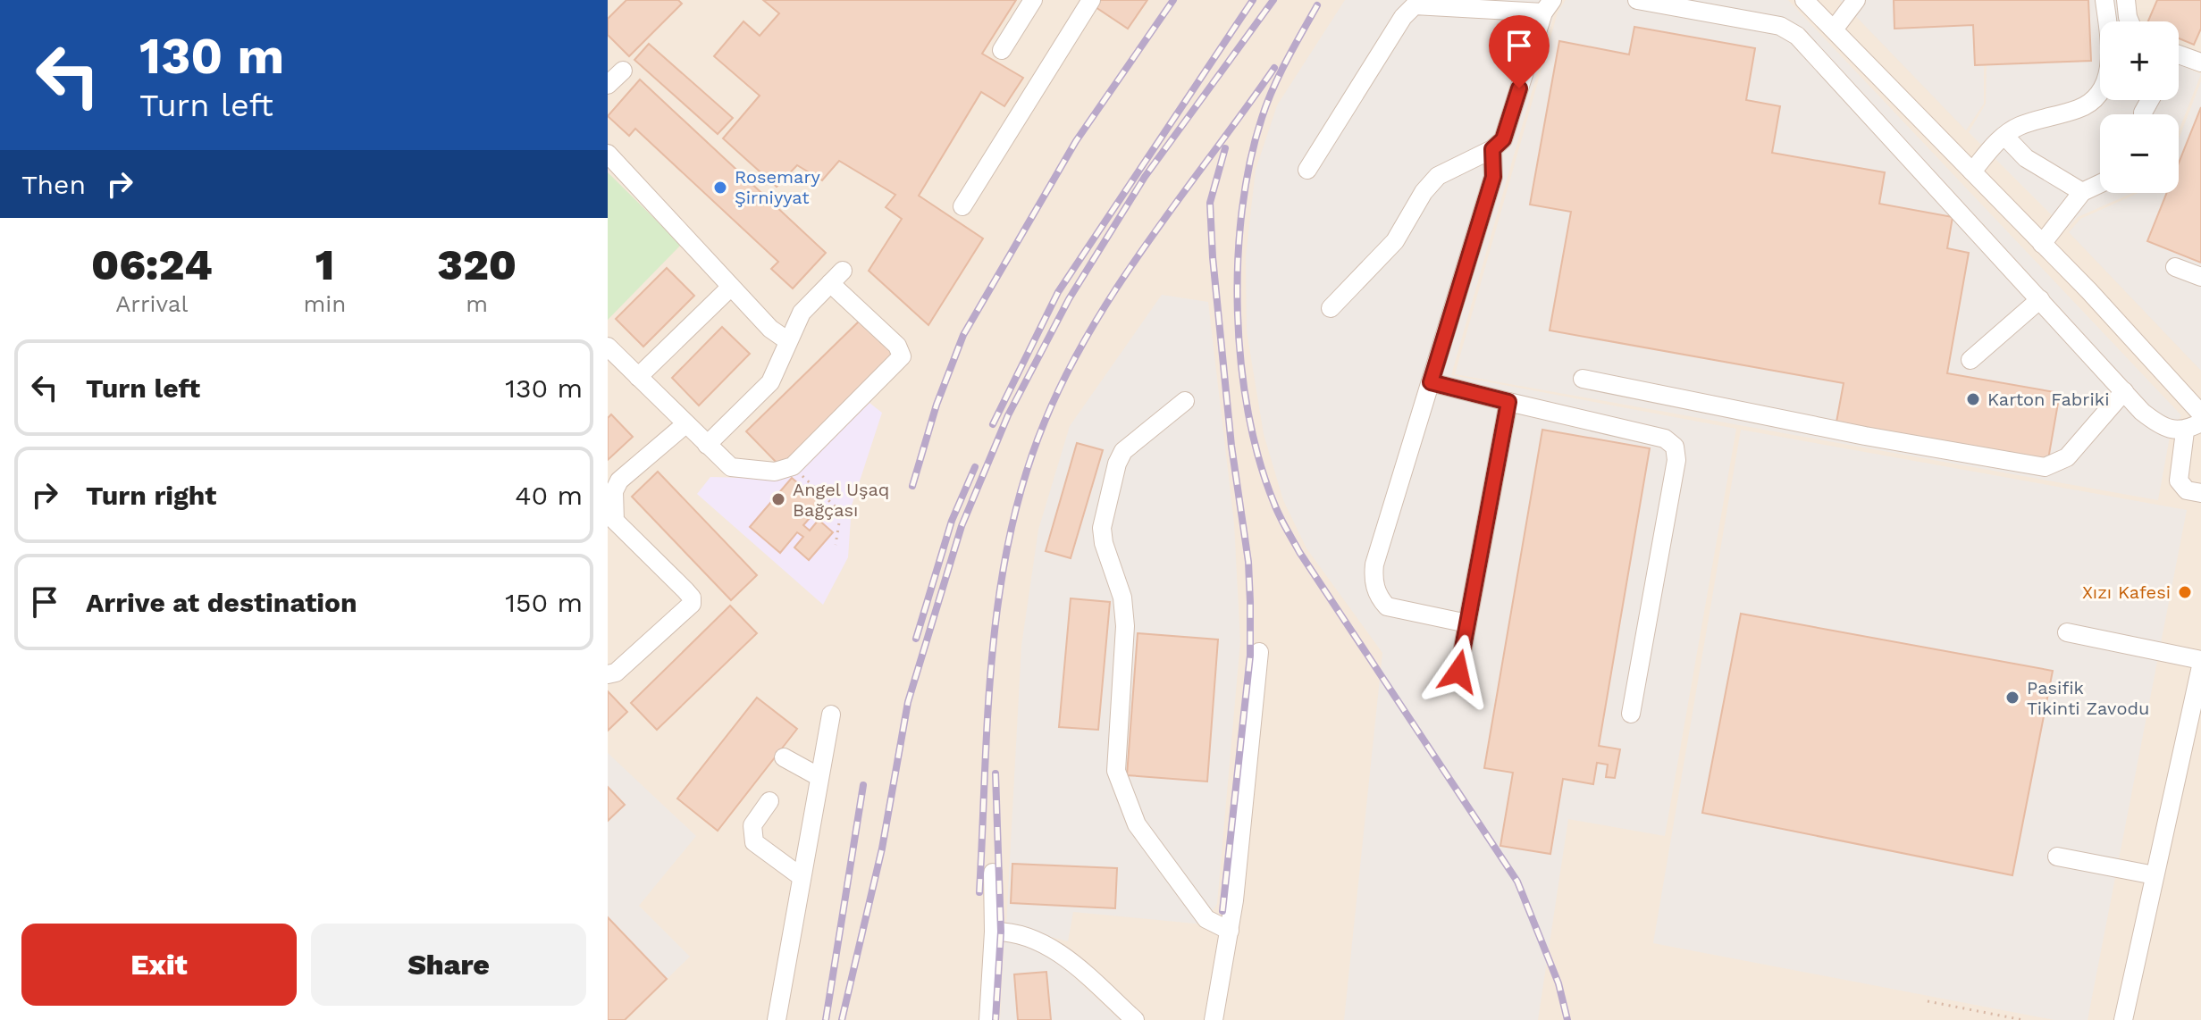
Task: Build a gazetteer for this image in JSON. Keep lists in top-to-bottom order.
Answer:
{
  "places": [
    "Rosemary Şirniyyat",
    "Karton Fabriki",
    "Angel Uşaq Bağçası",
    "Xızı Kafesi",
    "Pasifik Tikinti Zavodu"
  ],
  "page": {
    "turn": ["130 m", "Turn left"],
    "map_buttons": ["+", "−"],
    "then": "Then",
    "eta": [
      "06:24",
      "Arrival",
      "1",
      "min",
      "320",
      "m"
    ],
    "list": [
      {
        "name": "Turn left",
        "value": "130 m"
      },
      {
        "name": "Turn right",
        "value": "40 m"
      },
      {
        "name": "Arrive at destination",
        "value": "150 m"
      }
    ],
    "buttons": ["Exit", "Share"]
  }
}
